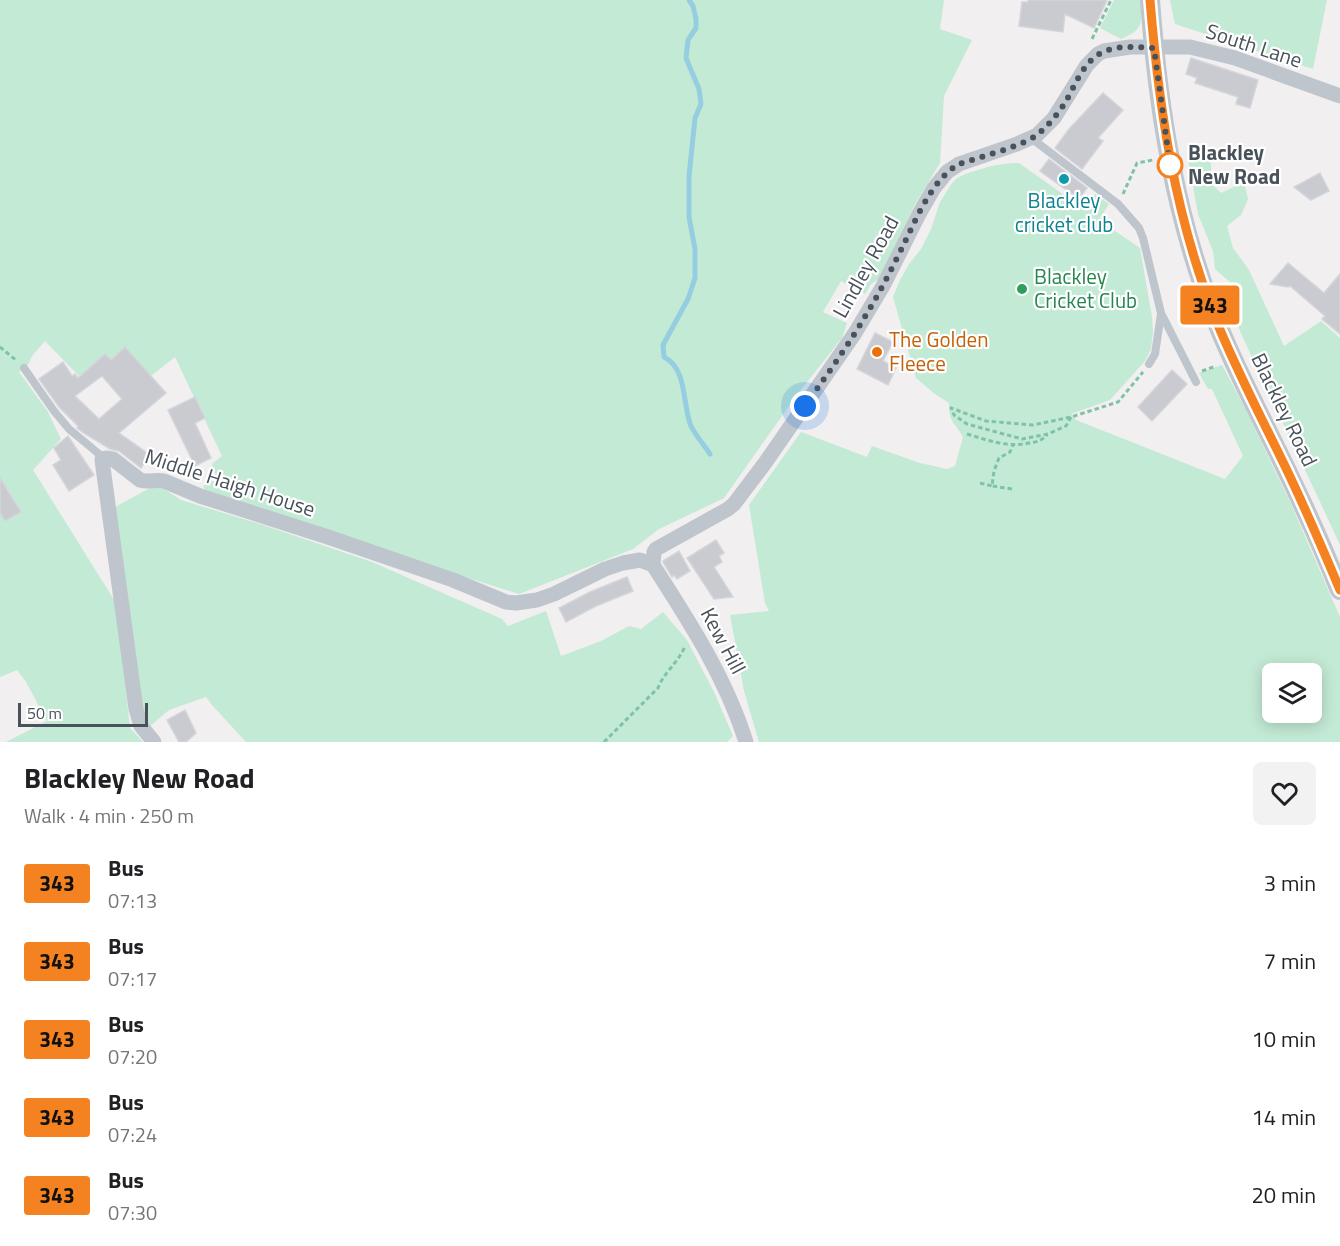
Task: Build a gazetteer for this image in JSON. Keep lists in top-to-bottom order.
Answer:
{
  "streets": {
    "street": [
      "South Lane",
      "Lindley Road",
      "Blackley Road",
      "Middle Haigh House",
      "Kew Hill"
    ]
  },
  "crossings": [
    ["South Lane", "Lindley Road"],
    ["South Lane", "Blackley Road"],
    ["Lindley Road", "Blackley Road"],
    ["Lindley Road", "Middle Haigh House"],
    ["Lindley Road", "Kew Hill"],
    ["Middle Haigh House", "Kew Hill"]
  ],
  "places": [
    "Blackley New Road",
    "Blackley cricket club",
    "Blackley Cricket Club",
    "The Golden Fleece"
  ],
  "lines": ["bus line 343"],
  "scale_bar": "50 m",
  "page": {
    "on_map": "343",
    "scale": "50 m",
    "heading": ["Blackley New Road", "Walk · 4 min · 250 m"],
    "list": [
      {
        "mark": "343",
        "name": "Bus",
        "note": "07:13",
        "value": "3 min"
      },
      {
        "mark": "343",
        "name": "Bus",
        "note": "07:17",
        "value": "7 min"
      },
      {
        "mark": "343",
        "name": "Bus",
        "note": "07:20",
        "value": "10 min"
      },
      {
        "mark": "343",
        "name": "Bus",
        "note": "07:24",
        "value": "14 min"
      },
      {
        "mark": "343",
        "name": "Bus",
        "note": "07:30",
        "value": "20 min"
      }
    ]
  }
}
